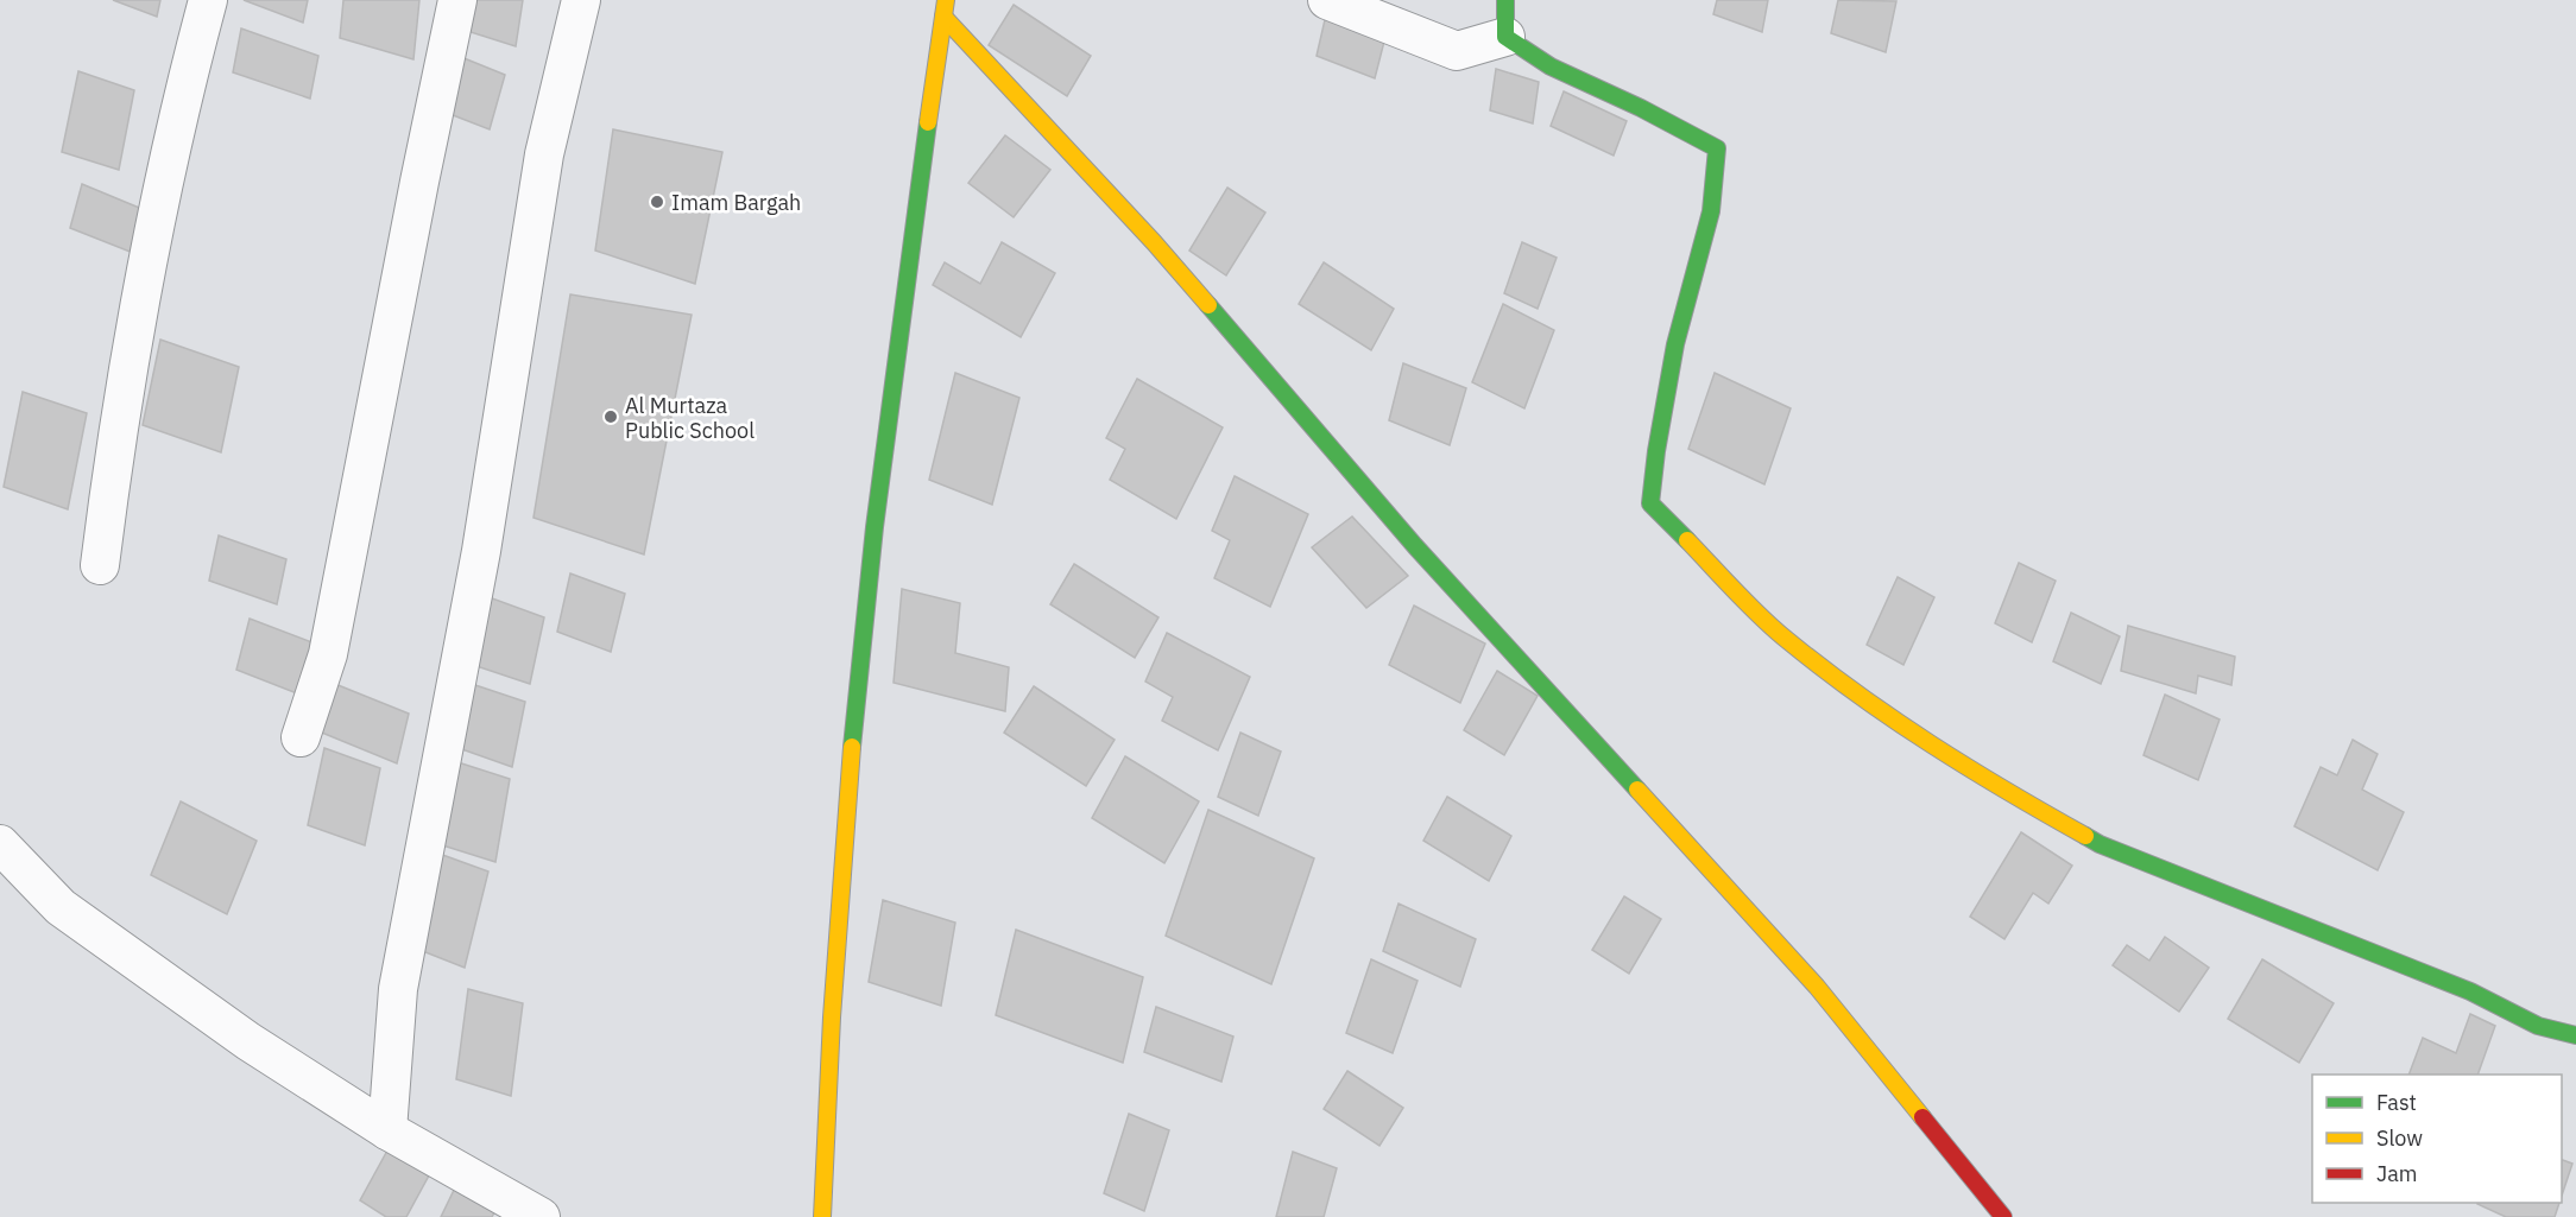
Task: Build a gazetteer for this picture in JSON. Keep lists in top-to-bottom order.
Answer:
{
  "places": ["Imam Bargah", "Al Murtaza Public School"],
  "legend": ["Fast", "Slow", "Jam"]
}
